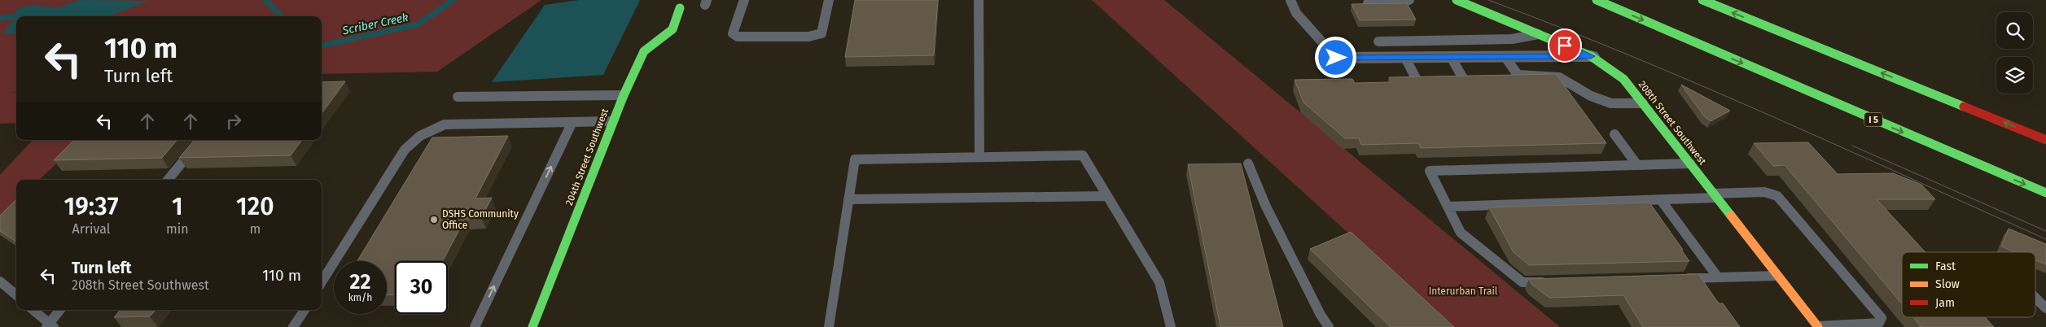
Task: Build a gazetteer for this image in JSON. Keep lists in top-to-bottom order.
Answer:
{
  "streets": {
    "main road": ["I 5", "208th Street Southwest", "204th Street Southwest"]
  },
  "water": ["Scriber Creek"],
  "parks": ["Interurban Trail"],
  "places": ["DSHS Community Office"],
  "legend": ["Fast", "Slow", "Jam"],
  "page": {
    "turn": ["110 m", "Turn left"],
    "eta": [
      "19:37",
      "Arrival",
      "1",
      "min",
      "120",
      "m"
    ],
    "list": [
      {
        "name": "Turn left",
        "note": "208th Street Southwest",
        "value": "110 m"
      }
    ],
    "speed": "22 km/h",
    "limit": "30"
  }
}
